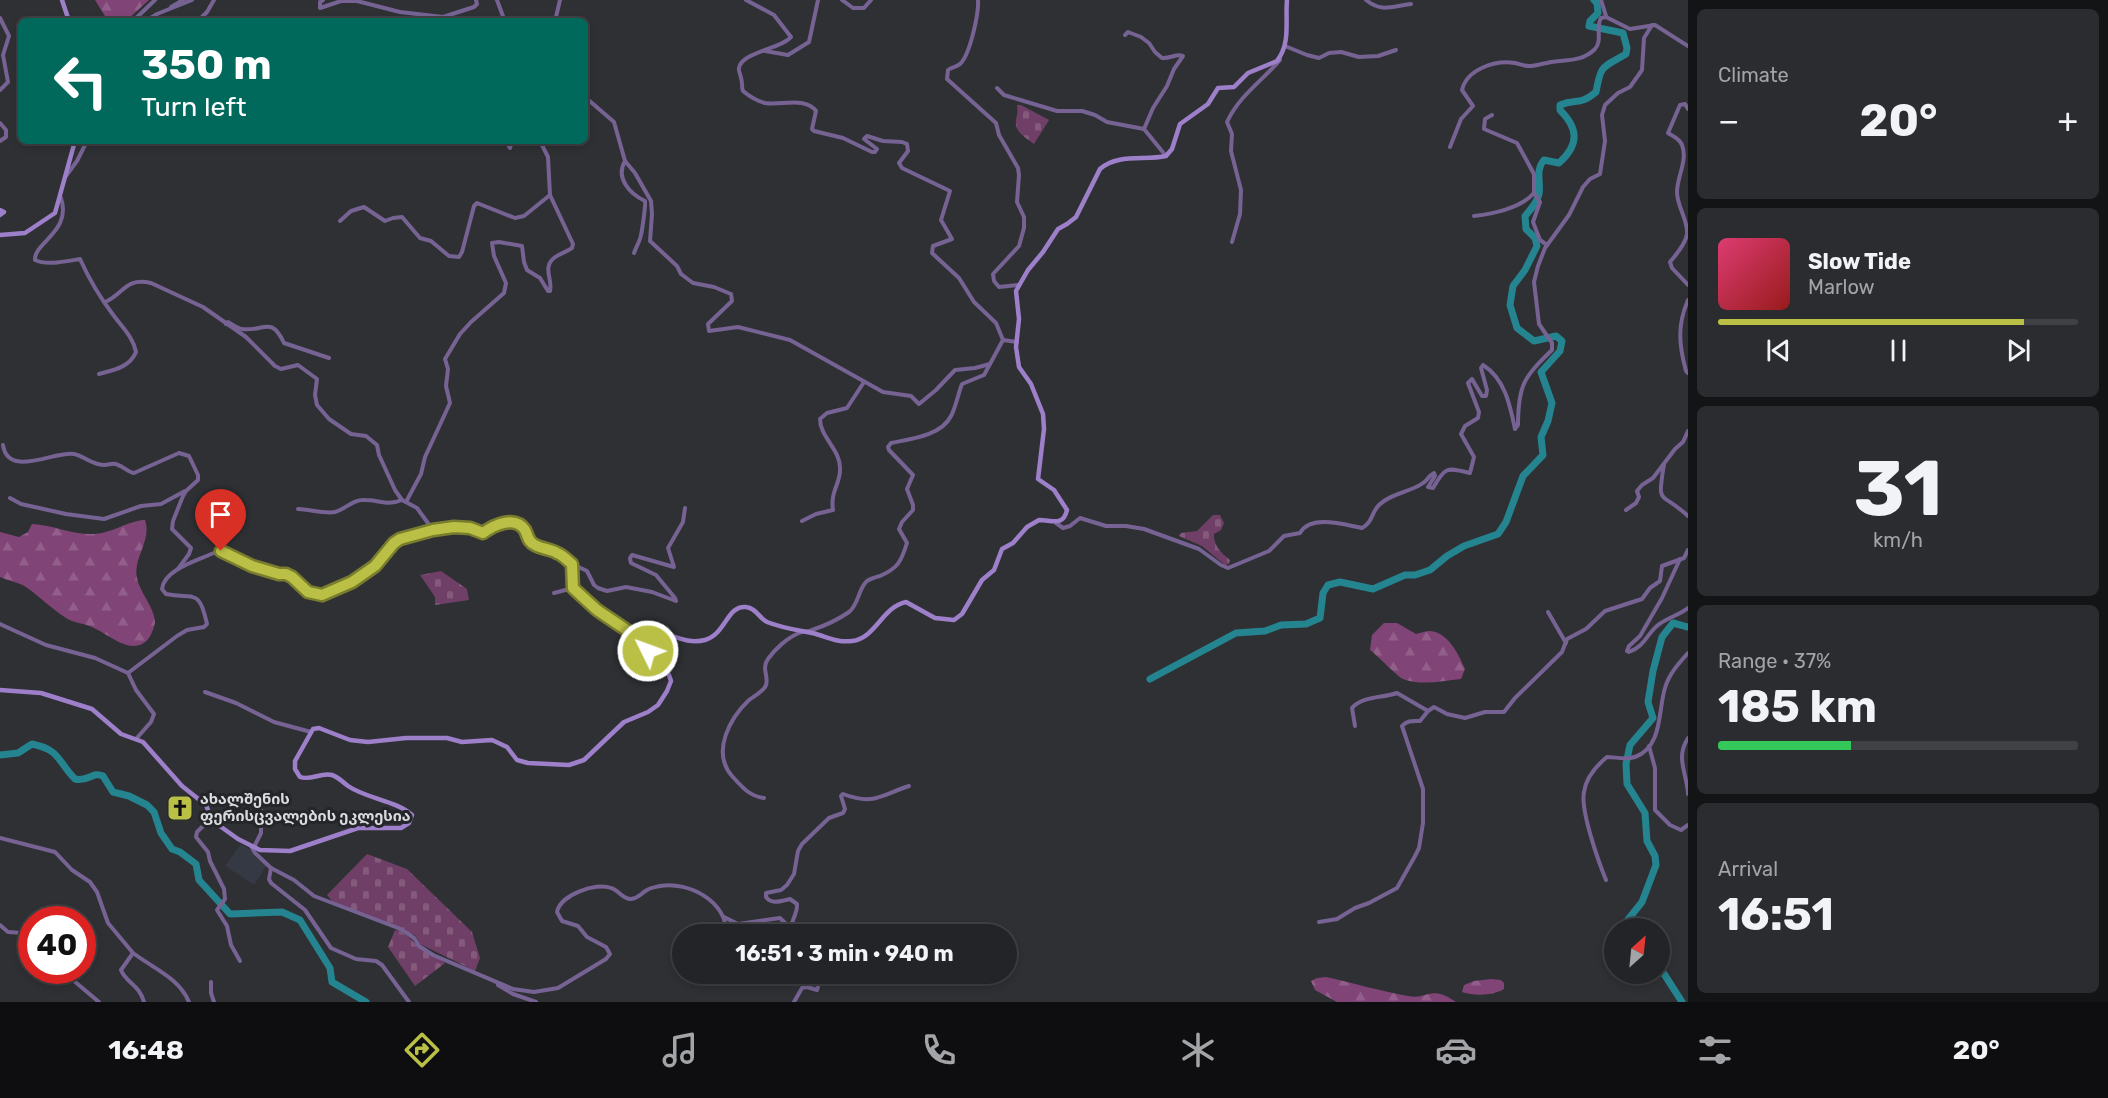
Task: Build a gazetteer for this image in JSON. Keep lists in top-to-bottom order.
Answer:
{
  "places": {
    "church": ["ახალშენის ფერისცვალების ეკლესია"]
  },
  "north": "top right",
  "page": {
    "tile": [
      "Climate",
      ["31", "km/h"],
      ["Range · 37%", "185 km"],
      ["Arrival", "16:51"]
    ],
    "turn": ["350 m", "Turn left"],
    "heat": ["−", "20°", "+"],
    "song": ["Slow Tide", "Marlow"],
    "limit": "40",
    "trip": "16:51 · 3 min · 940 m",
    "tabs": ["16:48", "20°"]
  }
}
